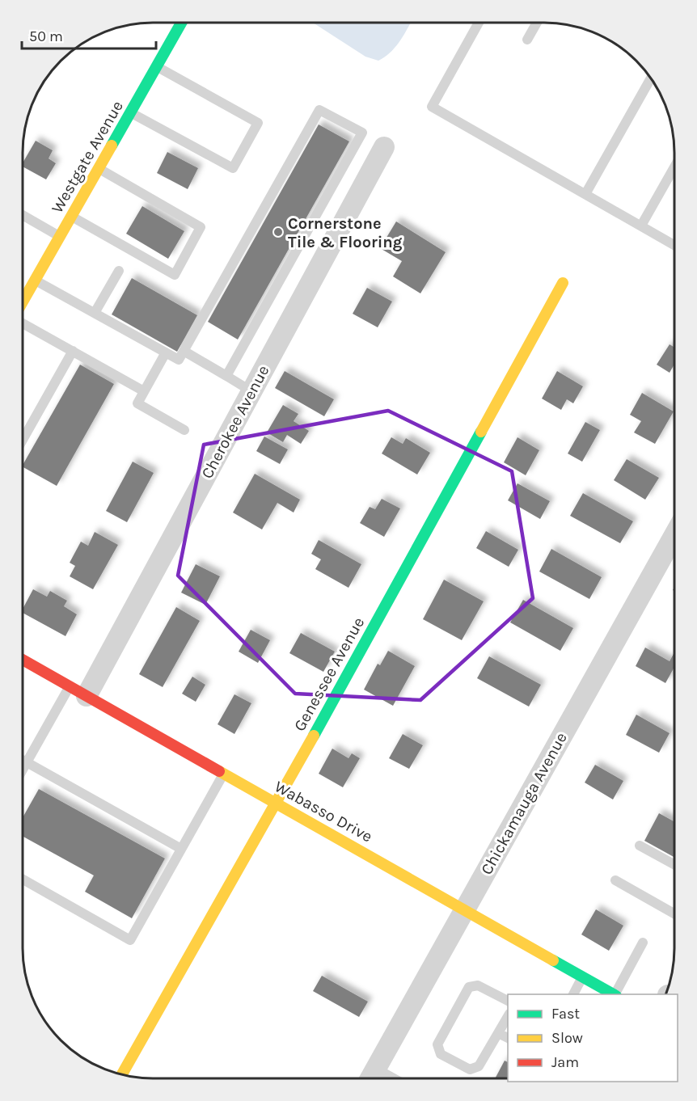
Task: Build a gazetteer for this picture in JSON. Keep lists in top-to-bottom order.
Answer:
{
  "streets": {
    "street": [
      "Westgate Avenue",
      "Cherokee Avenue",
      "Genessee Avenue",
      "Chickamauga Avenue",
      "Wabasso Drive"
    ]
  },
  "crossings": [
    ["Cherokee Avenue", "Wabasso Drive"],
    ["Genessee Avenue", "Wabasso Drive"],
    ["Chickamauga Avenue", "Wabasso Drive"]
  ],
  "places": ["Cornerstone Tile & Flooring"],
  "legend": ["Fast", "Slow", "Jam"],
  "scale_bar": "50 m"
}
